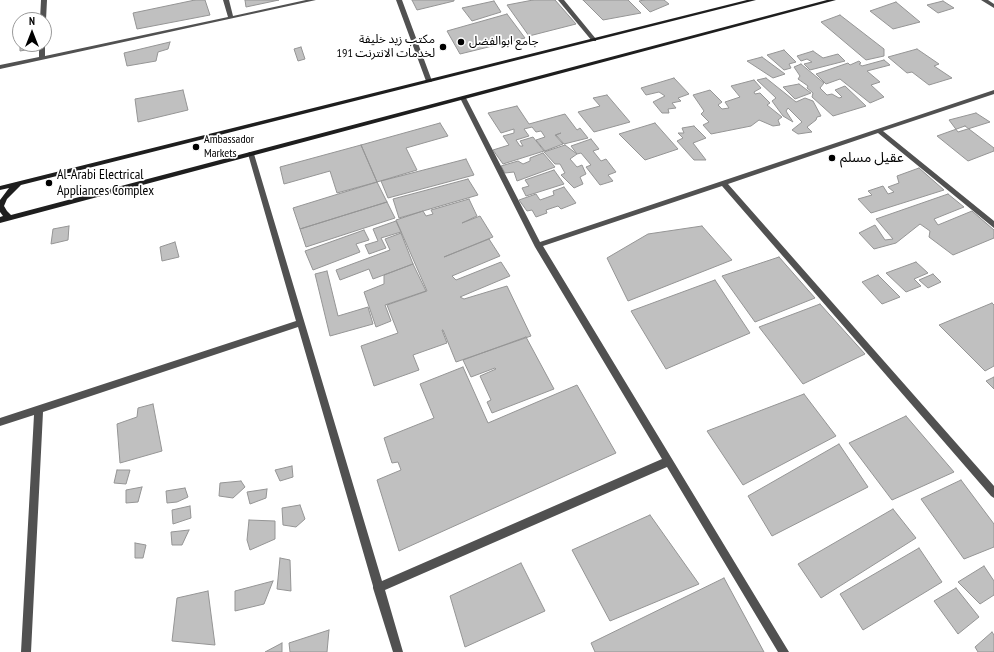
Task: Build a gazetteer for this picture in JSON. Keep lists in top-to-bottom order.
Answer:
{
  "places": [
    "جامع ابوالفضل",
    "مكتب زيد خليفة لخدمات الانترنت 191",
    "Ambassador Markets",
    "عقيل مسلم",
    "Al-Arabi Electrical Appliances Complex"
  ],
  "north": "top"
}
